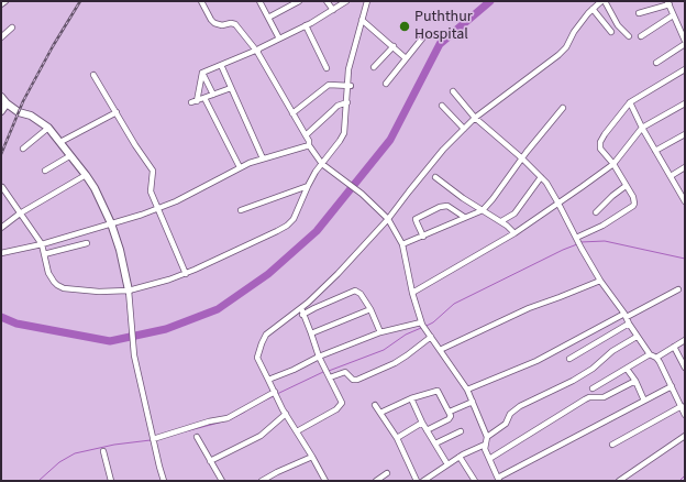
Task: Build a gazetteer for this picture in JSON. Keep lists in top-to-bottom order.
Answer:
{
  "places": ["Puththur Hospital"]
}
